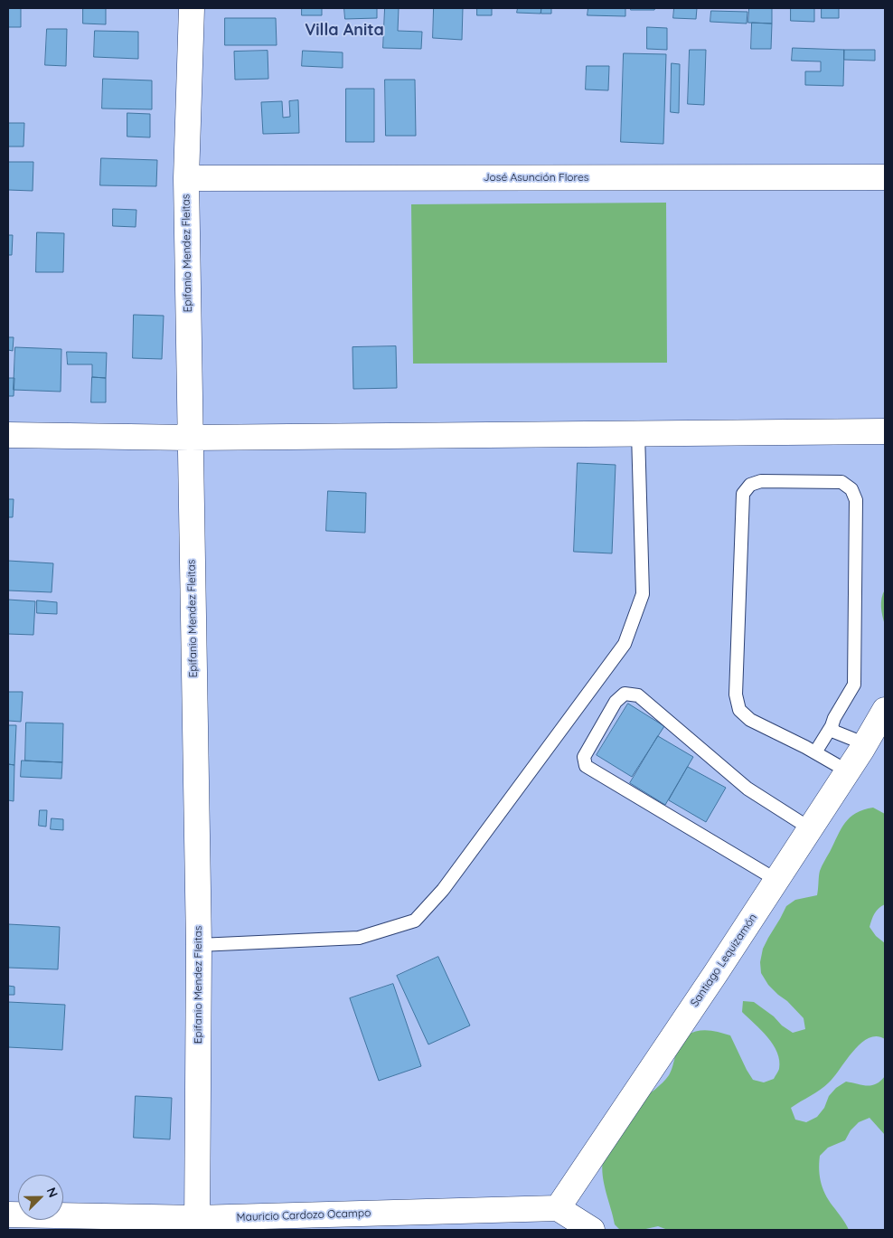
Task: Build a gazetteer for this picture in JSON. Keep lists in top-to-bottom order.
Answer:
{
  "streets": {
    "street": [
      "José Asunción Flores",
      "Epifanio Mendez Fleitas",
      "Santiago Lequizamón",
      "Mauricio Cardozo Ocampo"
    ]
  },
  "crossings": [
    ["José Asunción Flores", "Epifanio Mendez Fleitas"],
    ["Epifanio Mendez Fleitas", "Mauricio Cardozo Ocampo"],
    ["Santiago Lequizamón", "Mauricio Cardozo Ocampo"]
  ],
  "districts": ["Villa Anita"],
  "north": "top right"
}
